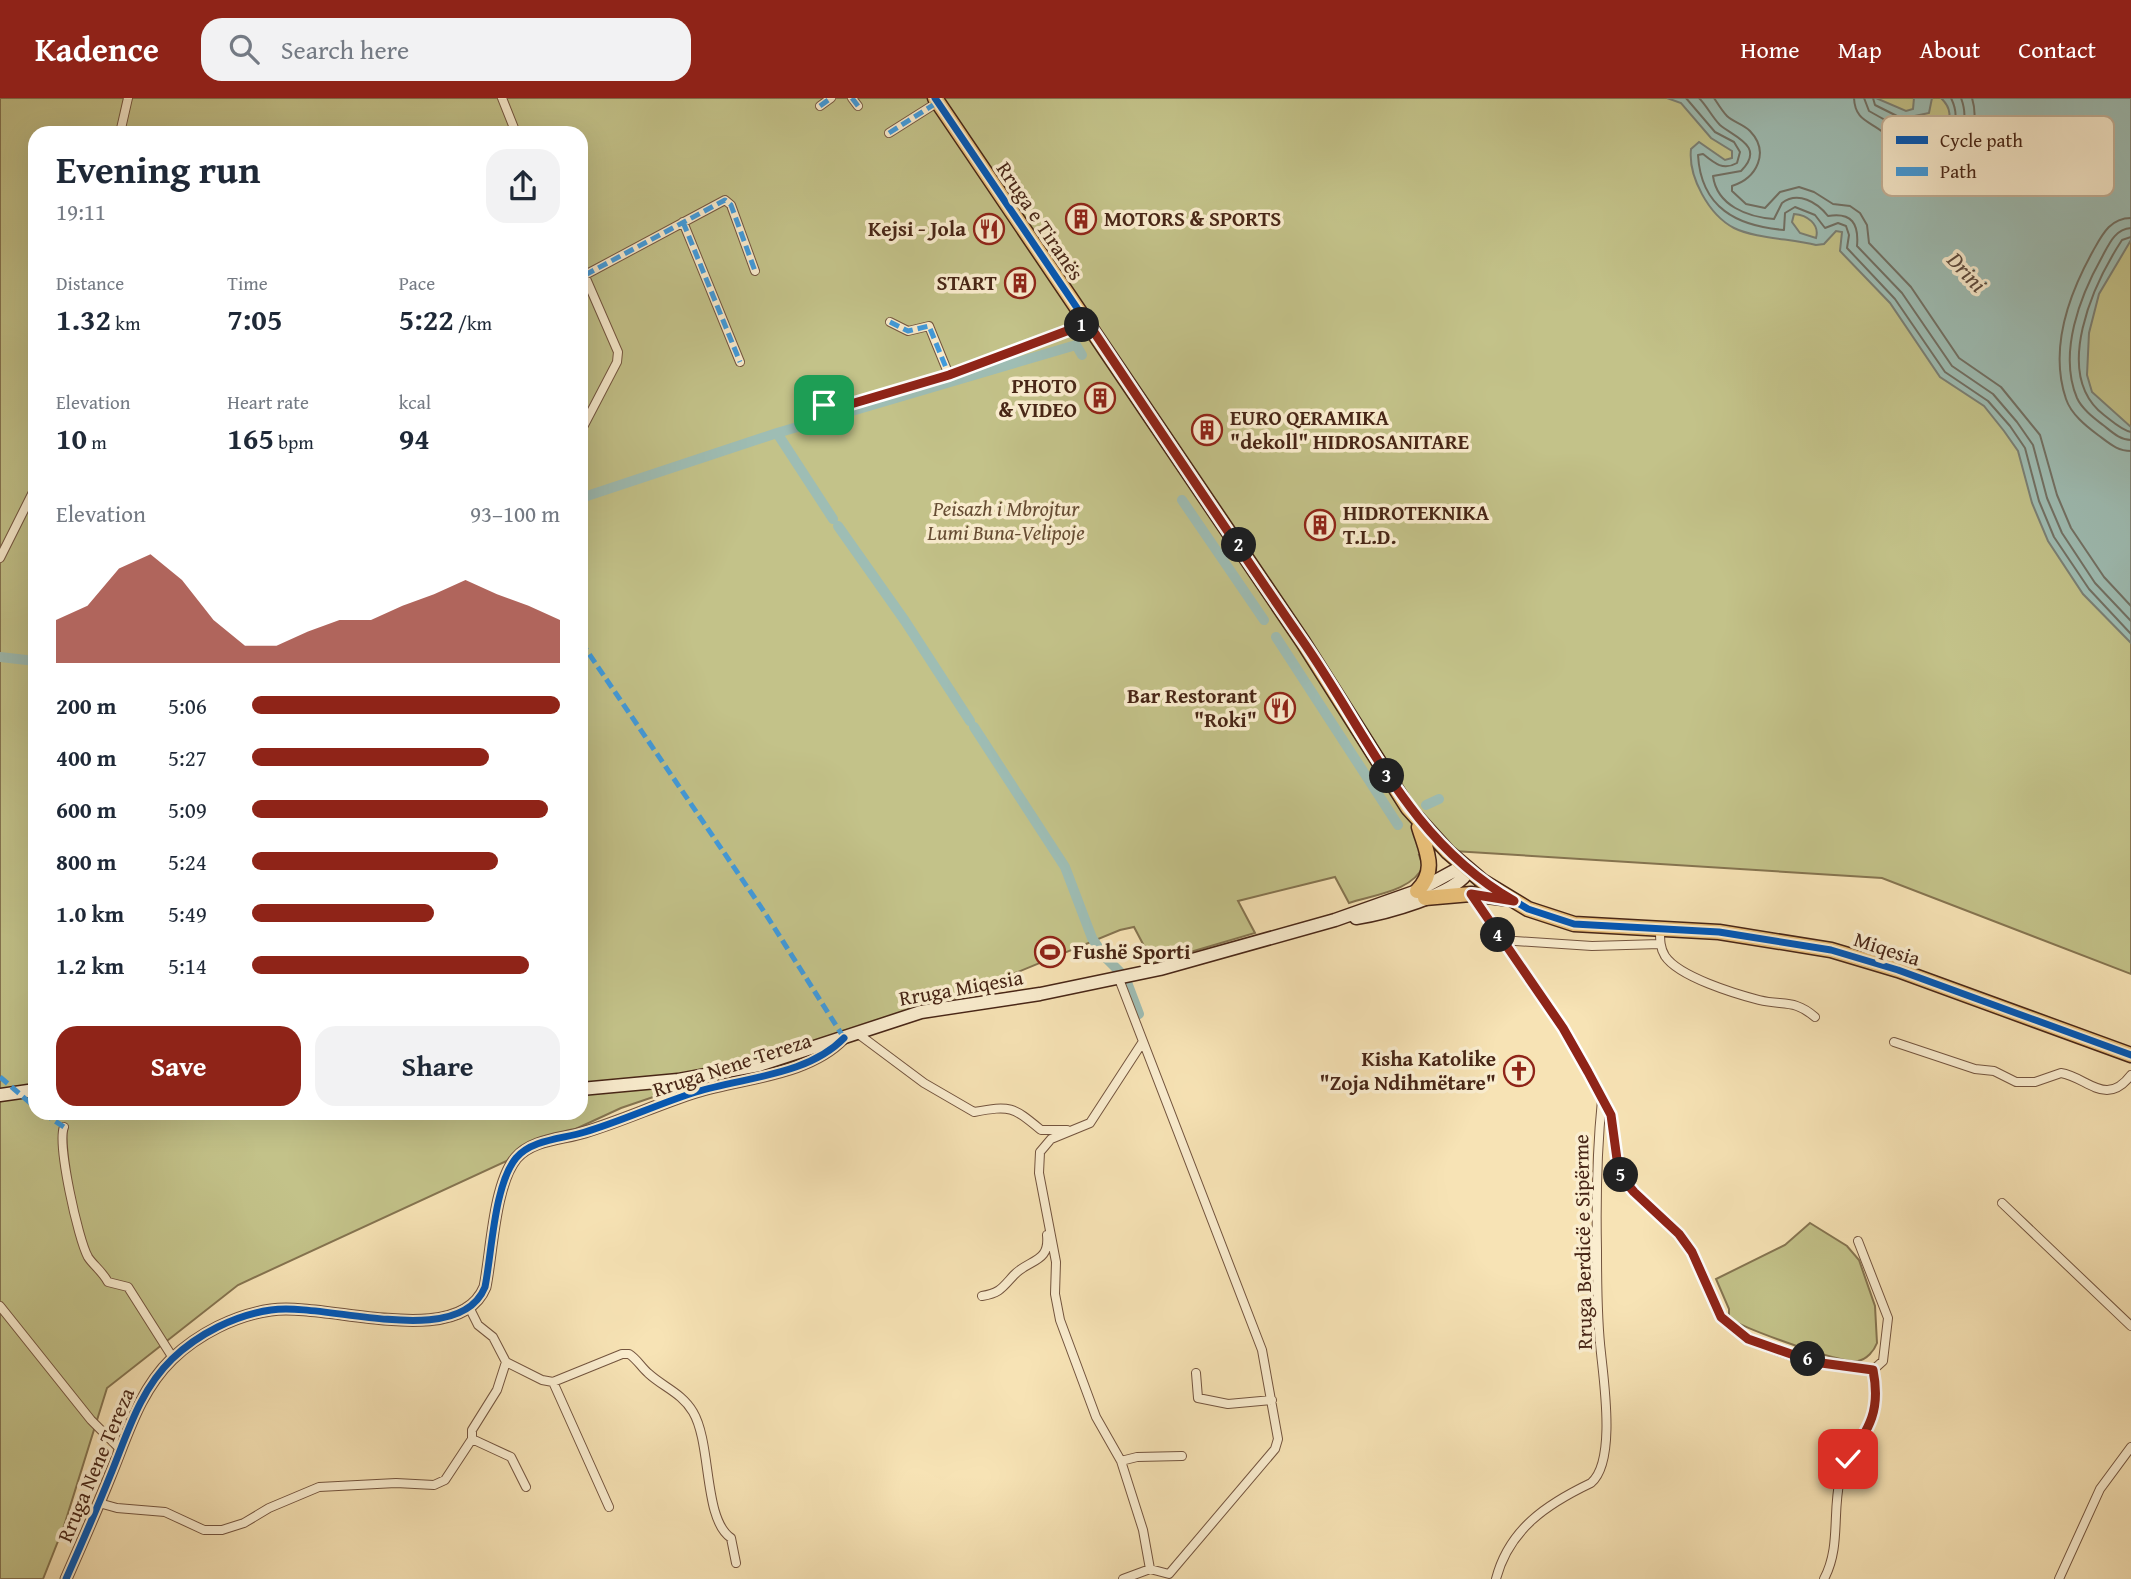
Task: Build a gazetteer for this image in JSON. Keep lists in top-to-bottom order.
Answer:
{
  "streets": {
    "main road": ["Rruga e Tiranës", "Miqesia", "Rruga Miqesia"],
    "street": ["Rruga Nene Tereza", "Rruga Berdicë e Sipërme"]
  },
  "crossings": [
    ["Rruga Miqesia", "Rruga Nene Tereza"]
  ],
  "water": ["Drini"],
  "parks": ["Peisazh i Mbrojtur Lumi Buna-Velipoje"],
  "places": {
    "building": [
      "MOTORS & SPORTS",
      "START",
      "PHOTO & VIDEO",
      "EURO QERAMIKA \"dekoll\" HIDROSANITARE",
      "HIDROTEKNIKA T.L.D."
    ],
    "restaurant": ["Kejsi - Jola", "Bar Restorant \"Roki\""],
    "sports": ["Fushë Sporti"],
    "church": ["Kisha Katolike \"Zoja Ndihmëtare\""]
  },
  "legend": ["Cycle path", "Path"],
  "page": {
    "header": "Kadence",
    "search": "Search here",
    "nav": [
      "Home",
      "Map",
      "About",
      "Contact"
    ],
    "heading": ["Evening run", "19:11"],
    "stats": [
      ["Distance", "1.32 km"],
      ["Time", "7:05"],
      ["Pace", "5:22 /km"],
      ["Elevation", "10 m"],
      ["Heart rate", "165 bpm"],
      ["kcal", "94"]
    ],
    "pins": [
      "1",
      "2",
      "3",
      "4",
      "5",
      "6"
    ],
    "chart": ["Elevation", "93–100 m"],
    "list": [
      {
        "name": "200 m",
        "note": "5:06"
      },
      {
        "name": "400 m",
        "note": "5:27"
      },
      {
        "name": "600 m",
        "note": "5:09"
      },
      {
        "name": "800 m",
        "note": "5:24"
      },
      {
        "name": "1.0 km",
        "note": "5:49"
      },
      {
        "name": "1.2 km",
        "note": "5:14"
      }
    ],
    "buttons": ["Save", "Share"]
  }
}
